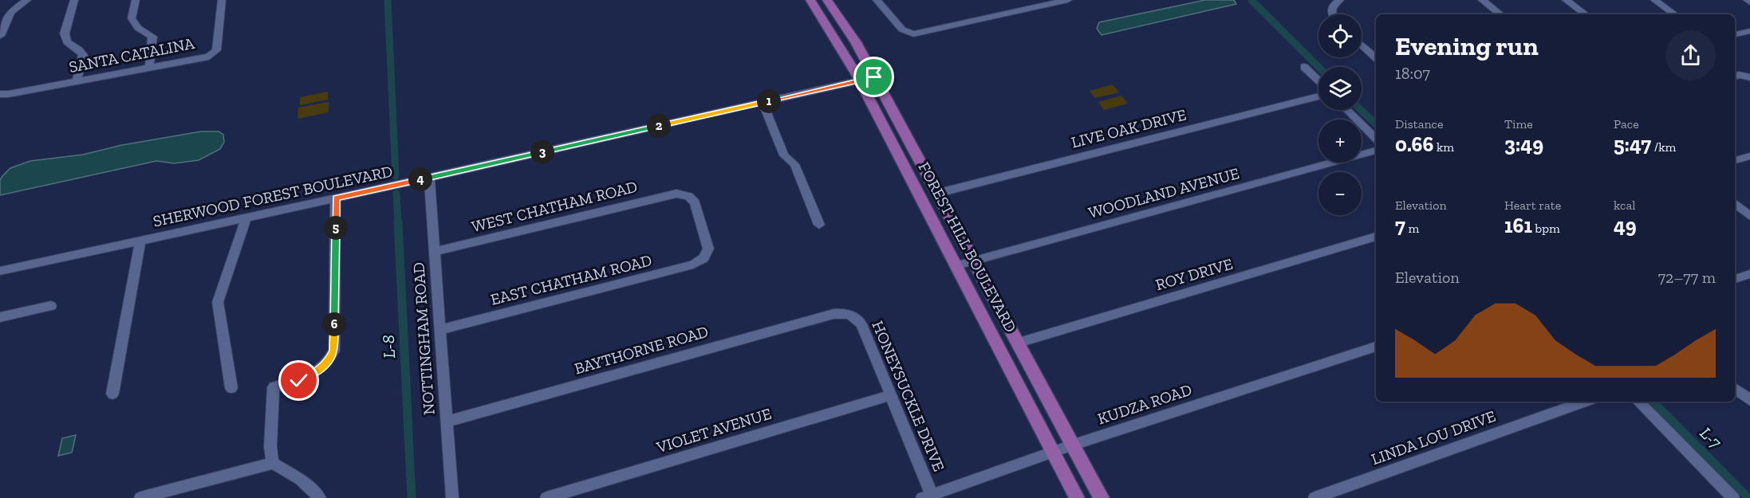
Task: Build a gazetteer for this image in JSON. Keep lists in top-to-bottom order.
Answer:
{
  "streets": {
    "main road": ["FOREST HILL BOULEVARD"],
    "street": [
      "SANTA CATALINA",
      "LIVE OAK DRIVE",
      "WOODLAND AVENUE",
      "SHERWOOD FOREST BOULEVARD",
      "WEST CHATHAM ROAD",
      "ROY DRIVE",
      "EAST CHATHAM ROAD",
      "NOTTINGHAM ROAD",
      "BAYTHORNE ROAD",
      "HONEYSUCKLE DRIVE",
      "KUDZA ROAD",
      "VIOLET AVENUE",
      "LINDA LOU DRIVE"
    ]
  },
  "crossings": [
    ["LIVE OAK DRIVE", "FOREST HILL BOULEVARD"],
    ["WOODLAND AVENUE", "FOREST HILL BOULEVARD"],
    ["SHERWOOD FOREST BOULEVARD", "FOREST HILL BOULEVARD"],
    ["SHERWOOD FOREST BOULEVARD", "NOTTINGHAM ROAD"],
    ["WEST CHATHAM ROAD", "EAST CHATHAM ROAD"],
    ["WEST CHATHAM ROAD", "NOTTINGHAM ROAD"],
    ["FOREST HILL BOULEVARD", "ROY DRIVE"],
    ["FOREST HILL BOULEVARD", "KUDZA ROAD"],
    ["EAST CHATHAM ROAD", "NOTTINGHAM ROAD"],
    ["NOTTINGHAM ROAD", "BAYTHORNE ROAD"],
    ["BAYTHORNE ROAD", "HONEYSUCKLE DRIVE"],
    ["HONEYSUCKLE DRIVE", "KUDZA ROAD"],
    ["HONEYSUCKLE DRIVE", "VIOLET AVENUE"]
  ],
  "water": ["L-8", "L-7"],
  "page": {
    "map_buttons": ["+", "−"],
    "heading": ["Evening run", "18:07"],
    "pins": [
      "1",
      "2",
      "3",
      "4",
      "5",
      "6"
    ],
    "stats": [
      ["Distance", "0.66 km"],
      ["Time", "3:49"],
      ["Pace", "5:47 /km"],
      ["Elevation", "7 m"],
      ["Heart rate", "161 bpm"],
      ["kcal", "49"]
    ],
    "chart": ["Elevation", "72–77 m"]
  }
}
